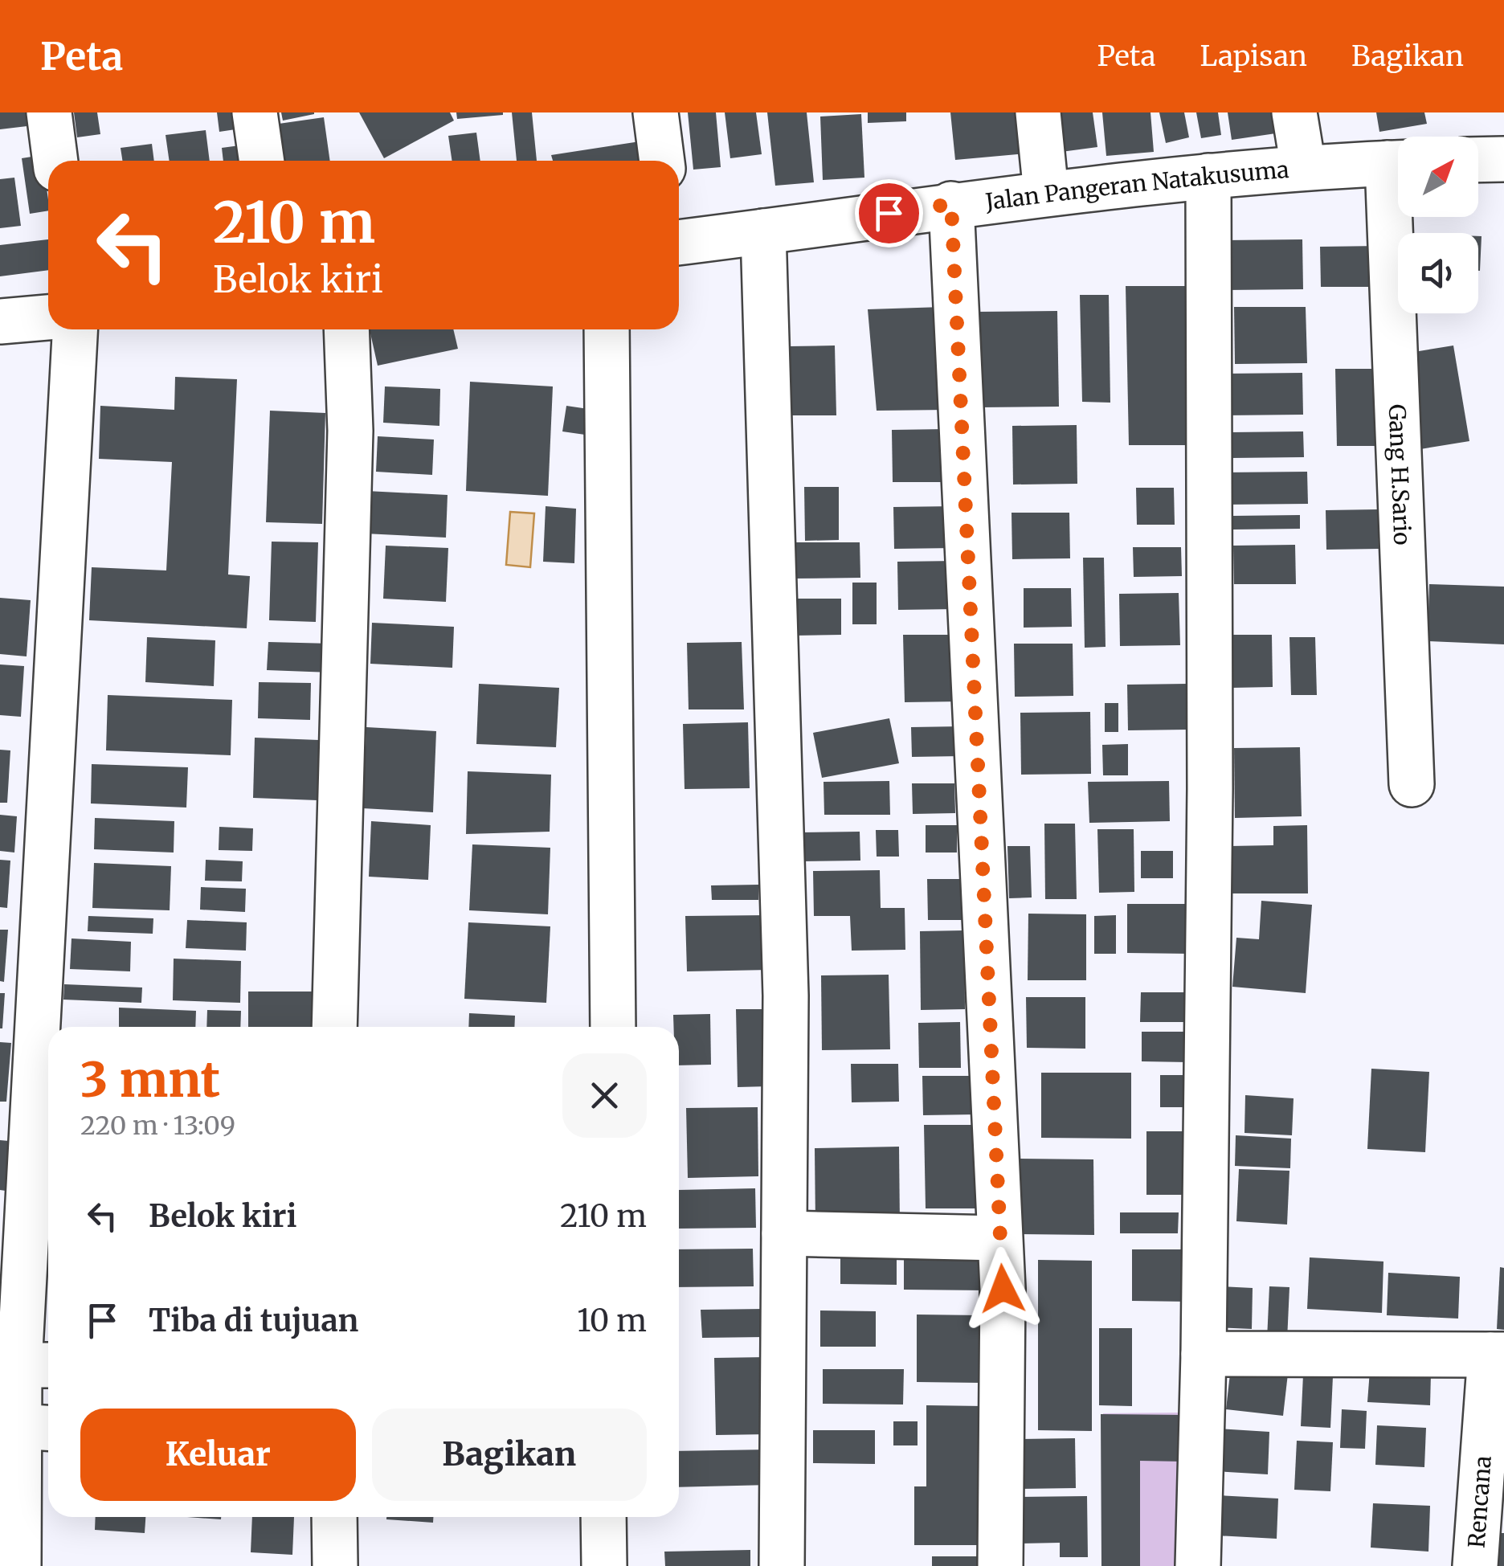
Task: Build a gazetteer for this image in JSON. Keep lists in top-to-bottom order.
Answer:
{
  "streets": {
    "street": ["Jalan Pangeran Natakusuma", "Gang H.Sario", "Rencana"]
  },
  "north": "top right",
  "page": {
    "header": "Peta",
    "nav": ["Peta", "Lapisan", "Bagikan"],
    "turn": ["210 m", "Belok kiri"],
    "heading": ["3 mnt", "220 m · 13:09"],
    "list": [
      {
        "name": "Belok kiri",
        "value": "210 m"
      },
      {
        "name": "Tiba di tujuan",
        "value": "10 m"
      }
    ],
    "buttons": ["Keluar", "Bagikan"]
  }
}
